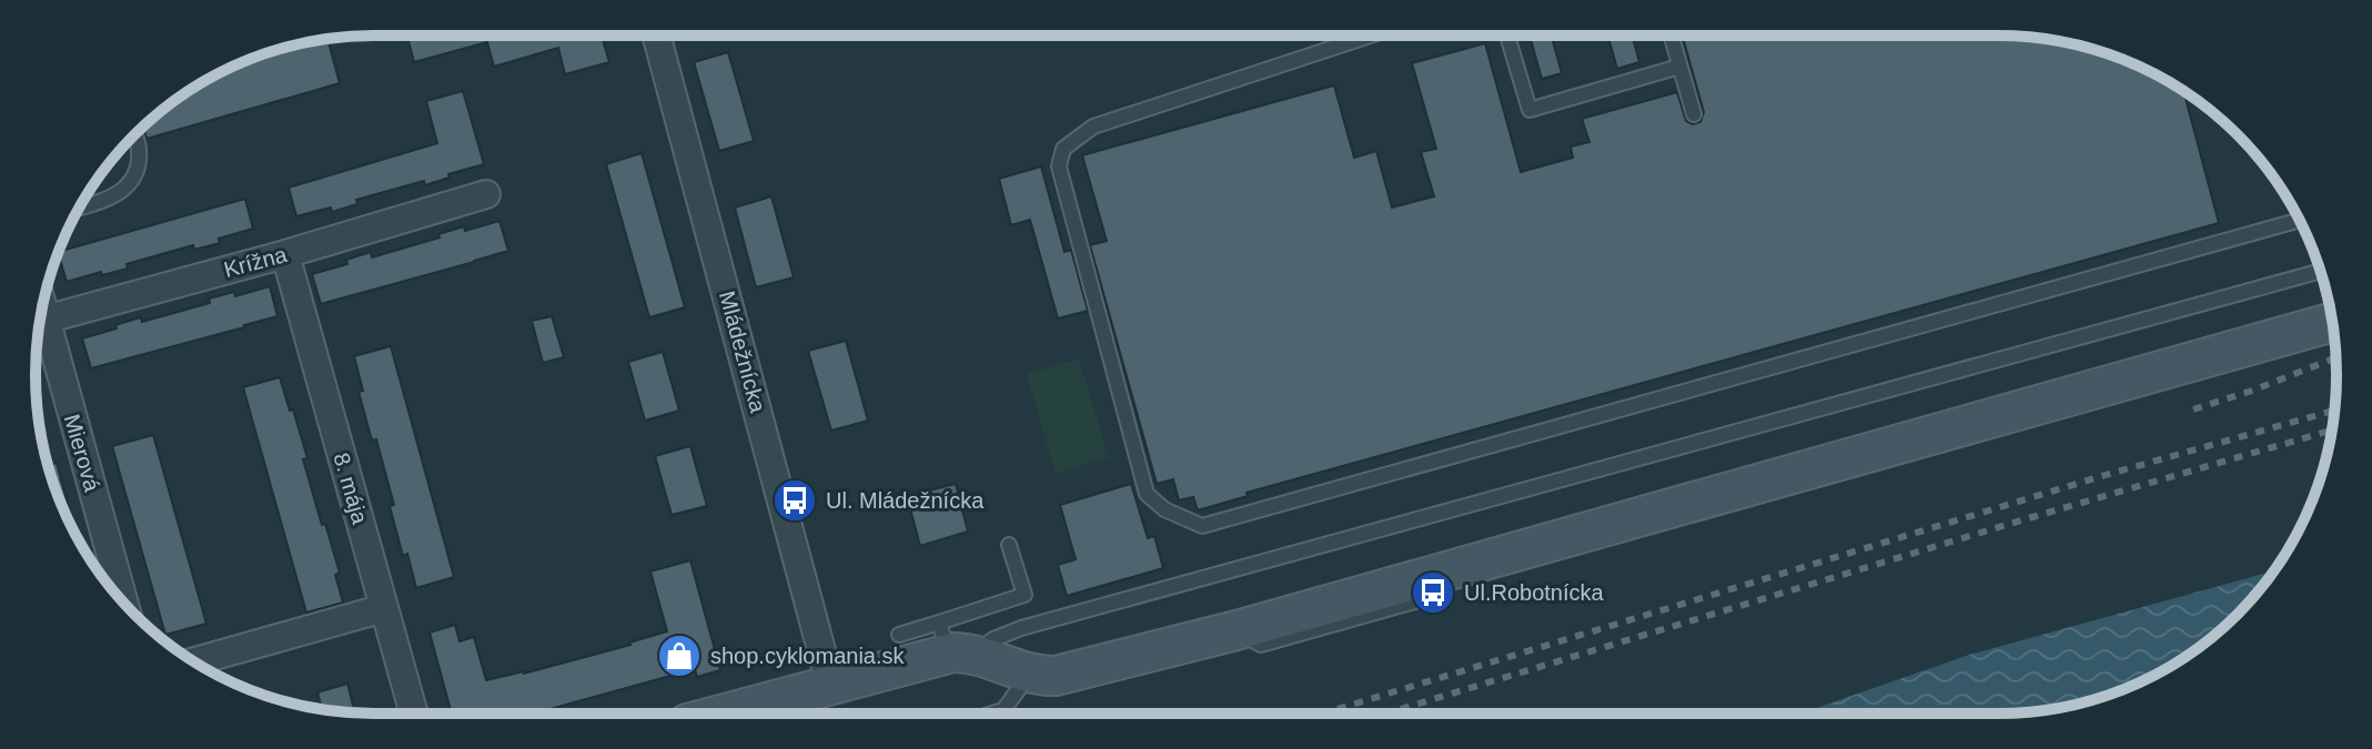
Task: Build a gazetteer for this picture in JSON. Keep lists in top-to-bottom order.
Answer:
{
  "streets": {
    "street": [
      "Krížna",
      "Mládežnícka",
      "Mierová",
      "8. mája"
    ]
  },
  "crossings": [
    ["Krížna", "8. mája"]
  ],
  "places": {
    "bus stop": ["Ul. Mládežnícka", "Ul.Robotnícka"],
    "shop": ["shop.cyklomania.sk"]
  }
}
